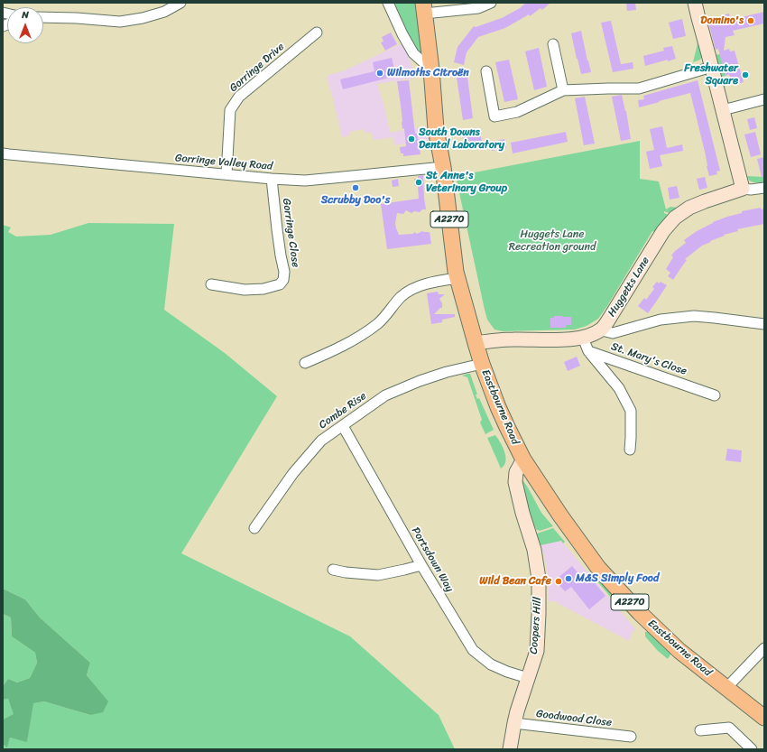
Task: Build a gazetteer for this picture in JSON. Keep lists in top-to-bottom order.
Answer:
{
  "streets": {
    "main road": ["A2270", "Eastbourne Road"],
    "street": [
      "Gorringe Drive",
      "Gorringe Valley Road",
      "Gorringe Close",
      "Huggetts Lane",
      "St. Mary's Close",
      "Combe Rise",
      "Portsdown Way",
      "Coopers Hill",
      "Goodwood Close"
    ]
  },
  "crossings": [
    ["Gorringe Drive", "Gorringe Valley Road"],
    ["Gorringe Valley Road", "Gorringe Close"],
    ["Gorringe Valley Road", "Eastbourne Road"],
    ["Huggetts Lane", "Eastbourne Road"],
    ["Eastbourne Road", "Combe Rise"],
    ["Eastbourne Road", "Coopers Hill"],
    ["Combe Rise", "Portsdown Way"],
    ["Portsdown Way", "Coopers Hill"],
    ["Coopers Hill", "Goodwood Close"]
  ],
  "parks": ["Huggets Lane Recreation ground"],
  "places": [
    "Domino's",
    "Wilmoths Citroën",
    "Freshwater Square",
    "South Downs Dental Laboratory",
    "St Anne's Veterinary Group",
    "Scrubby Doo's",
    "M&S Simply Food",
    "Wild Bean Cafe"
  ],
  "north": "top"
}
